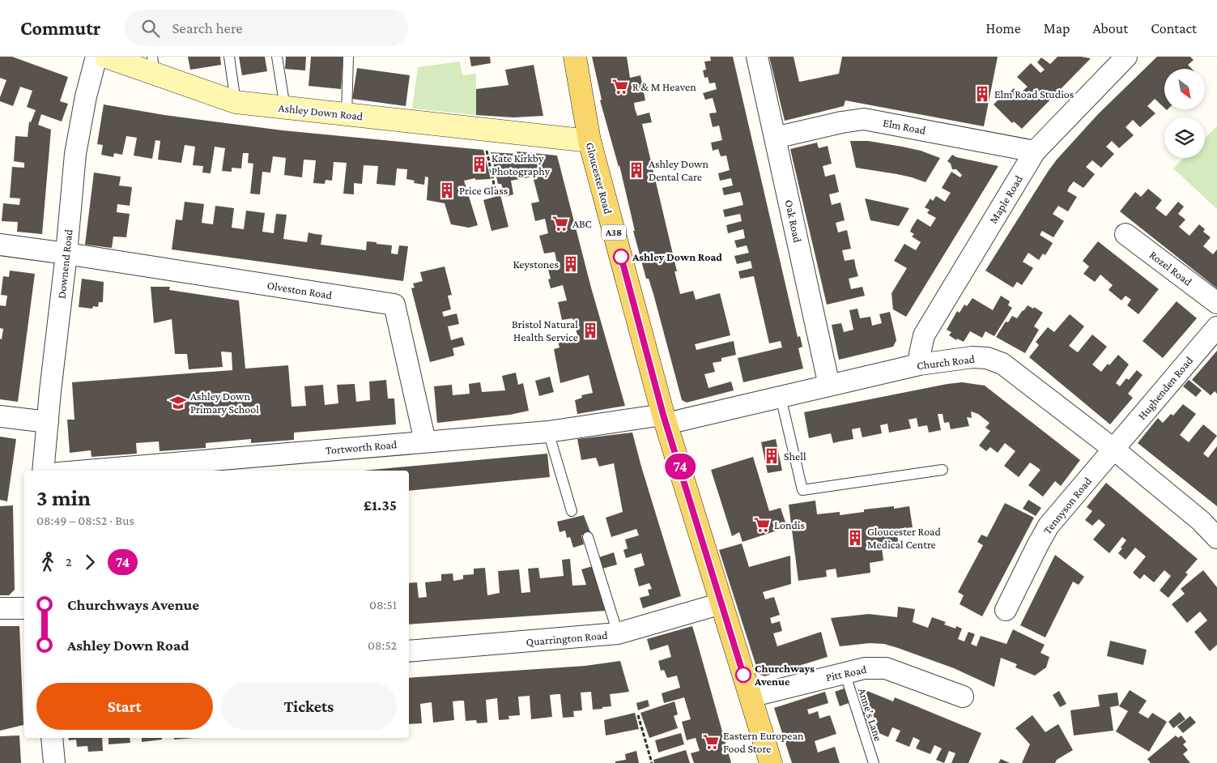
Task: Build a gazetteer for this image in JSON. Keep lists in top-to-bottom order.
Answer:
{
  "streets": {
    "main road": ["Ashley Down Road", "Gloucester Road", "A38"],
    "street": [
      "Elm Road",
      "Maple Road",
      "Oak Road",
      "Downend Road",
      "Rozel Road",
      "Olveston Road",
      "Church Road",
      "Hughenden Road",
      "Tortworth Road",
      "Tennyson Road",
      "Quarrington Road",
      "Pitt Road"
    ],
    "lane": ["Anne’s Lane"]
  },
  "crossings": [
    ["Ashley Down Road", "Gloucester Road"],
    ["Elm Road", "Maple Road"],
    ["Elm Road", "Oak Road"],
    ["Gloucester Road", "Church Road"],
    ["Gloucester Road", "Tortworth Road"],
    ["Gloucester Road", "Quarrington Road"],
    ["Gloucester Road", "Pitt Road"],
    ["Maple Road", "Church Road"],
    ["Oak Road", "Church Road"],
    ["Downend Road", "Olveston Road"],
    ["Olveston Road", "Tortworth Road"],
    ["Church Road", "Hughenden Road"],
    ["Church Road", "Tortworth Road"],
    ["Church Road", "Tennyson Road"],
    ["Hughenden Road", "Tennyson Road"],
    ["Pitt Road", "Anne’s Lane"]
  ],
  "places": {
    "supermarket": [
      "R & M Heaven",
      "ABC",
      "Londis",
      "Eastern European Food Store"
    ],
    "building": [
      "Elm Road Studios",
      "Kate Kirkby Photography",
      "Ashley Down Dental Care",
      "Price Glass",
      "Keystones",
      "Bristol Natural Health Service",
      "Shell",
      "Gloucester Road Medical Centre"
    ],
    "other": ["Ashley Down Road", "Churchways Avenue"],
    "school or university": ["Ashley Down Primary School"]
  },
  "lines": ["bus line 74"],
  "north": "bottom right",
  "page": {
    "header": "Commutr",
    "search": "Search here",
    "nav": [
      "Home",
      "Map",
      "About",
      "Contact"
    ],
    "on_map": "74",
    "heading": ["3 min", "08:49 – 08:52 · Bus", "£1.35"],
    "legs": ["2", "74"],
    "list": [
      {
        "name": "Churchways Avenue",
        "value": "08:51"
      },
      {
        "name": "Ashley Down Road",
        "value": "08:52"
      }
    ],
    "buttons": ["Start", "Tickets"]
  }
}
